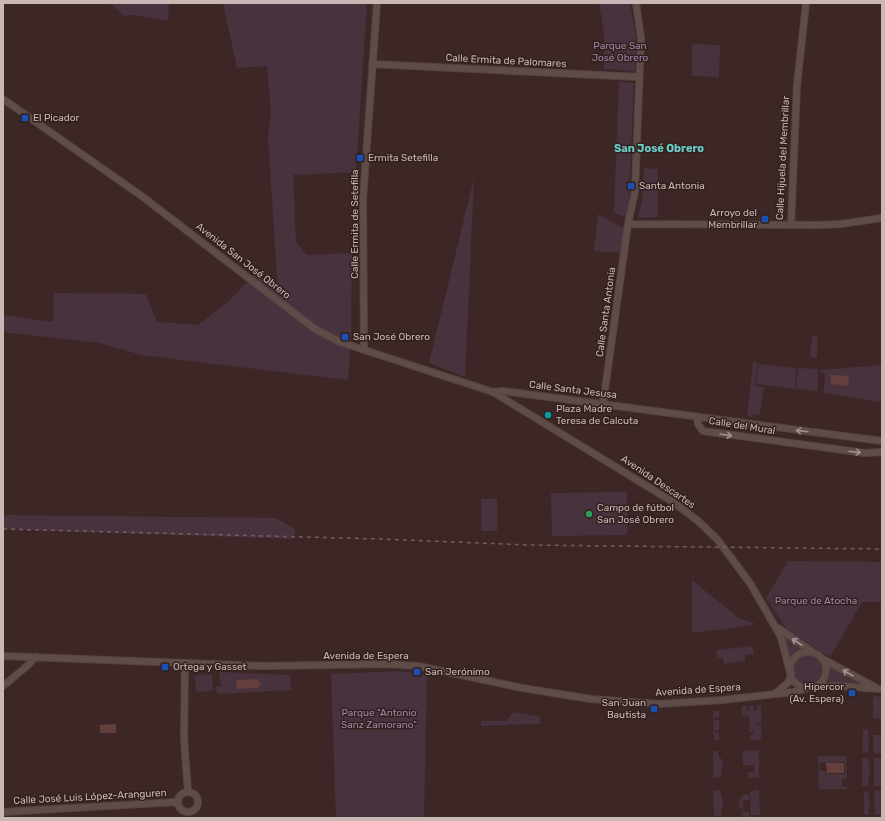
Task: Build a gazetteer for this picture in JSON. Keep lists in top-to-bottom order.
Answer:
{
  "streets": {
    "street": [
      "Calle Ermita de Palomares",
      "Calle Hijuela del Membrillar",
      "Calle Ermita de Setefilla",
      "Avenida San José Obrero",
      "Calle Santa Antonia",
      "Calle Santa Jesusa",
      "Calle del Mural",
      "Avenida Descartes",
      "Avenida de Espera",
      "Calle José Luis López-Aranguren"
    ]
  },
  "crossings": [
    ["Calle Ermita de Palomares", "Calle Ermita de Setefilla"],
    ["Calle Ermita de Palomares", "Calle Santa Antonia"],
    ["Calle Hijuela del Membrillar", "Calle Santa Antonia"],
    ["Calle Ermita de Setefilla", "Avenida San José Obrero"],
    ["Avenida San José Obrero", "Calle Santa Jesusa"],
    ["Avenida San José Obrero", "Avenida Descartes"],
    ["Calle Santa Antonia", "Calle Santa Jesusa"],
    ["Calle Santa Jesusa", "Calle del Mural"],
    ["Calle Santa Jesusa", "Avenida Descartes"],
    ["Avenida Descartes", "Avenida de Espera"]
  ],
  "districts": ["San José Obrero"],
  "parks": ["Parque San José Obrero", "Parque de Atocha", "Parque \"Antonio Sanz Zamorano\""],
  "places": {
    "transit": [
      "El Picador",
      "Ermita Setefilla",
      "Santa Antonia",
      "Arroyo del Membrillar",
      "San José Obrero",
      "Ortega y Gasset",
      "San Jerónimo",
      "Hipercor (Av. Espera)",
      "San Juan Bautista"
    ],
    "other": ["Plaza Madre Teresa de Calcuta", "Campo de fútbol San José Obrero"]
  }
}
